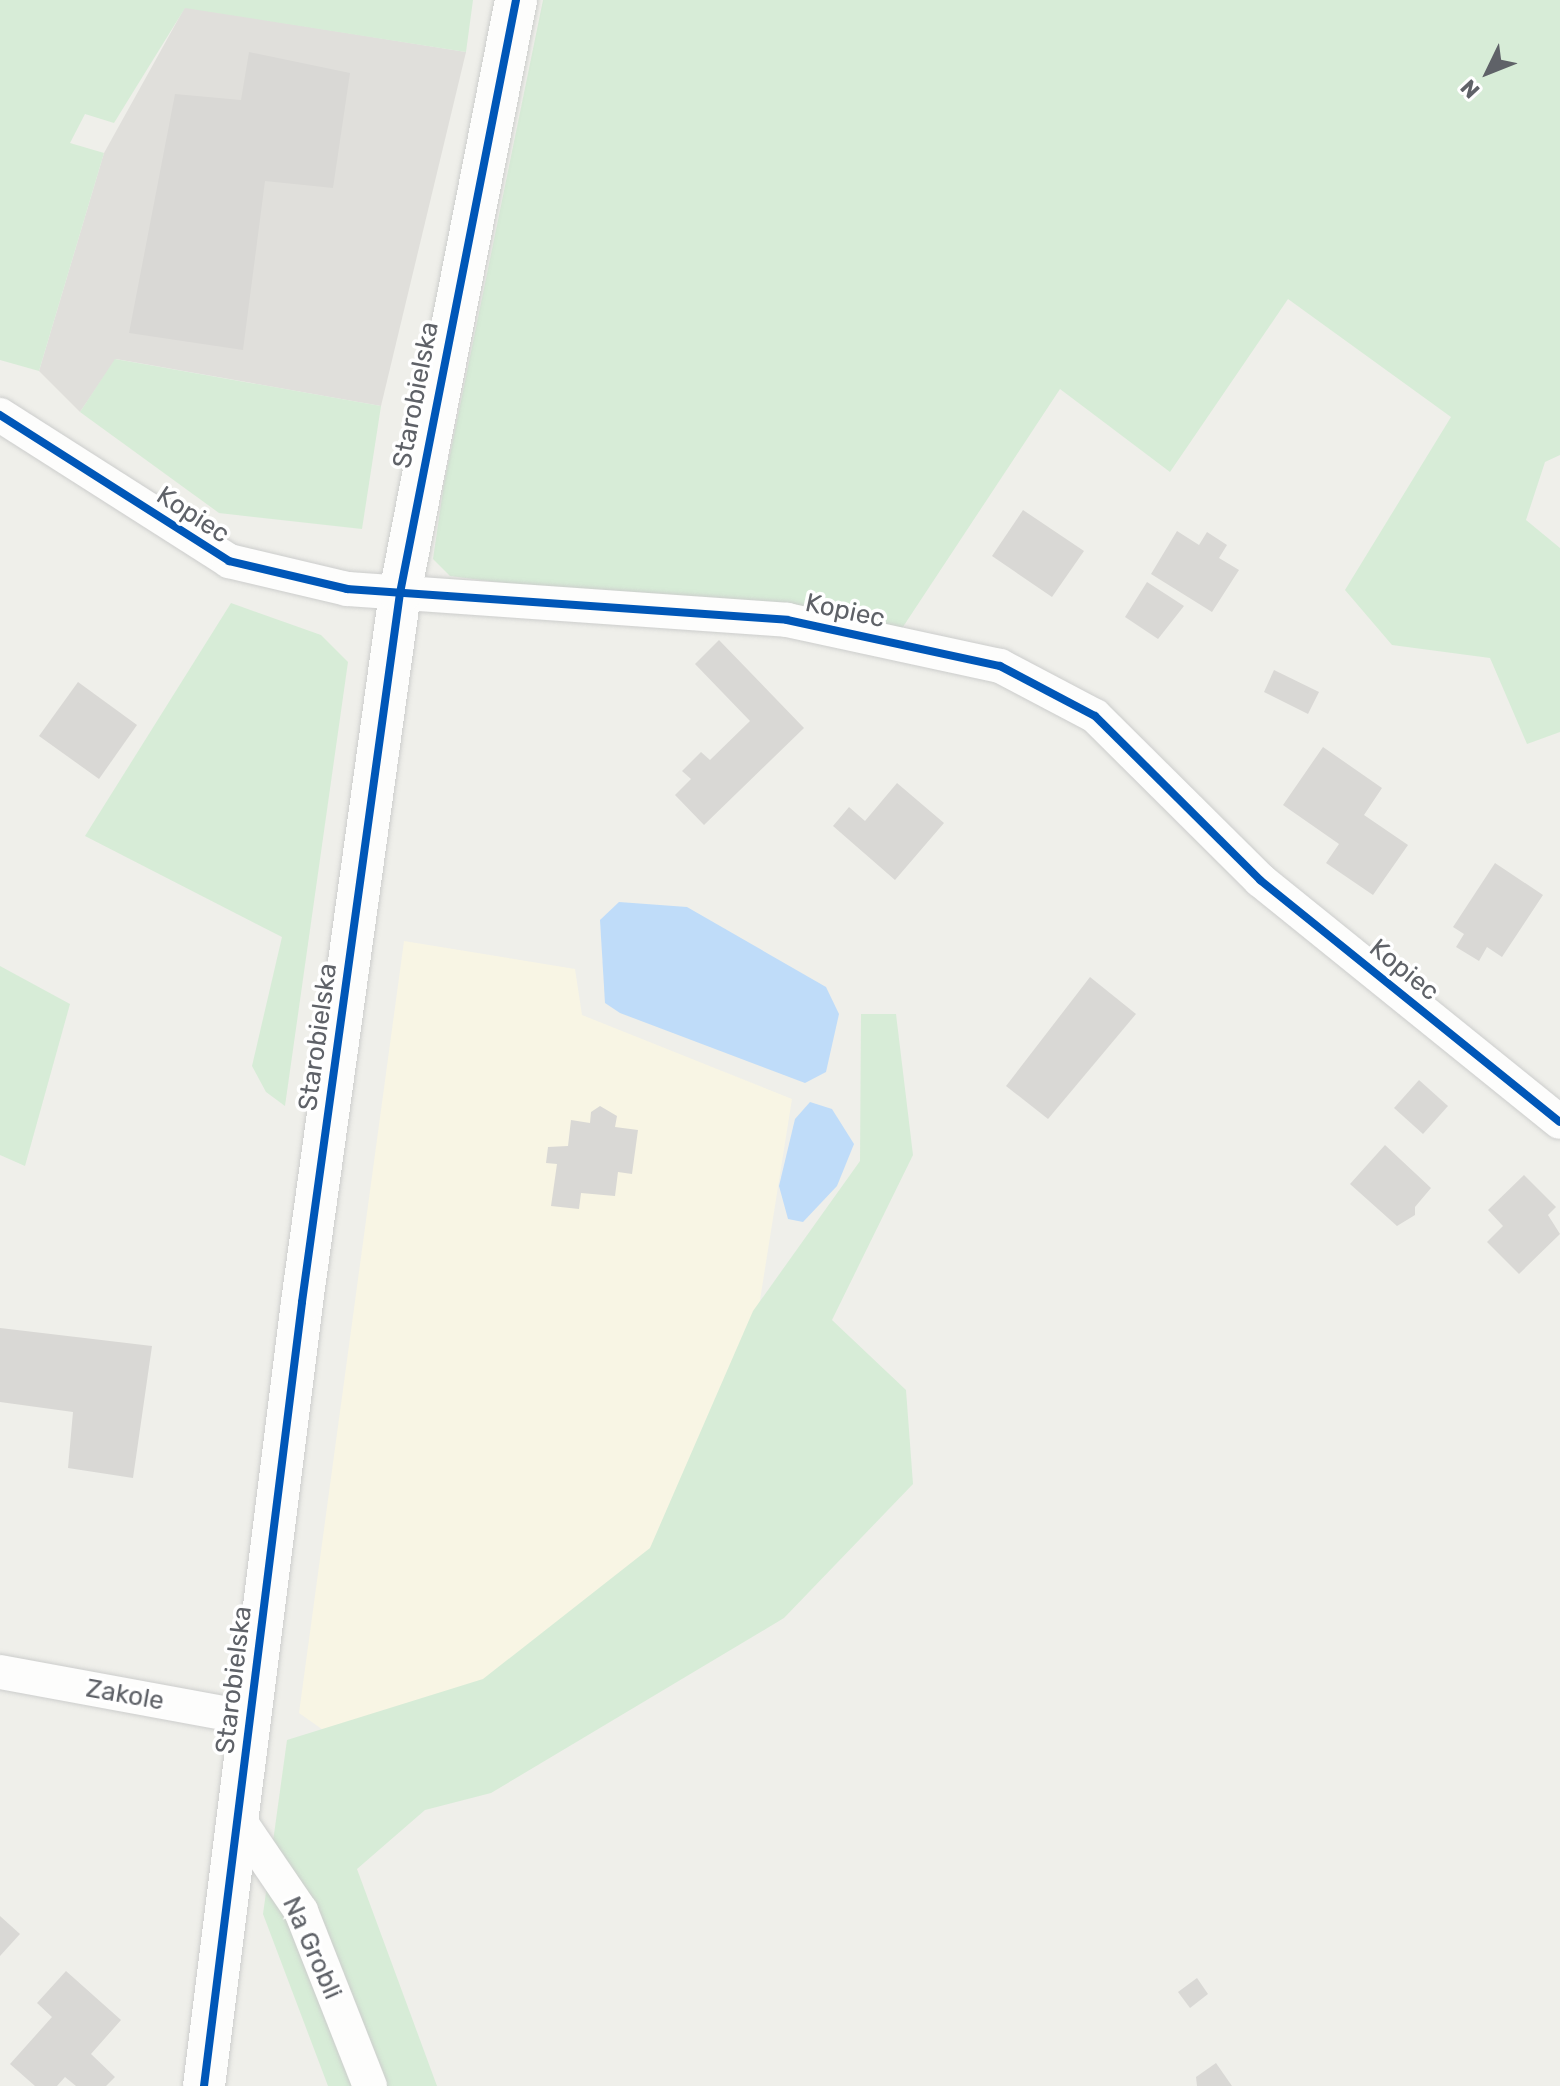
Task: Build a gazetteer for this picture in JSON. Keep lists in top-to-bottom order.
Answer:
{
  "streets": {
    "street": [
      "Starobielska",
      "Kopiec",
      "Zakole",
      "Na Grobli"
    ]
  },
  "crossings": [
    ["Starobielska", "Kopiec"],
    ["Starobielska", "Zakole"],
    ["Starobielska", "Na Grobli"]
  ],
  "north": "bottom left"
}
